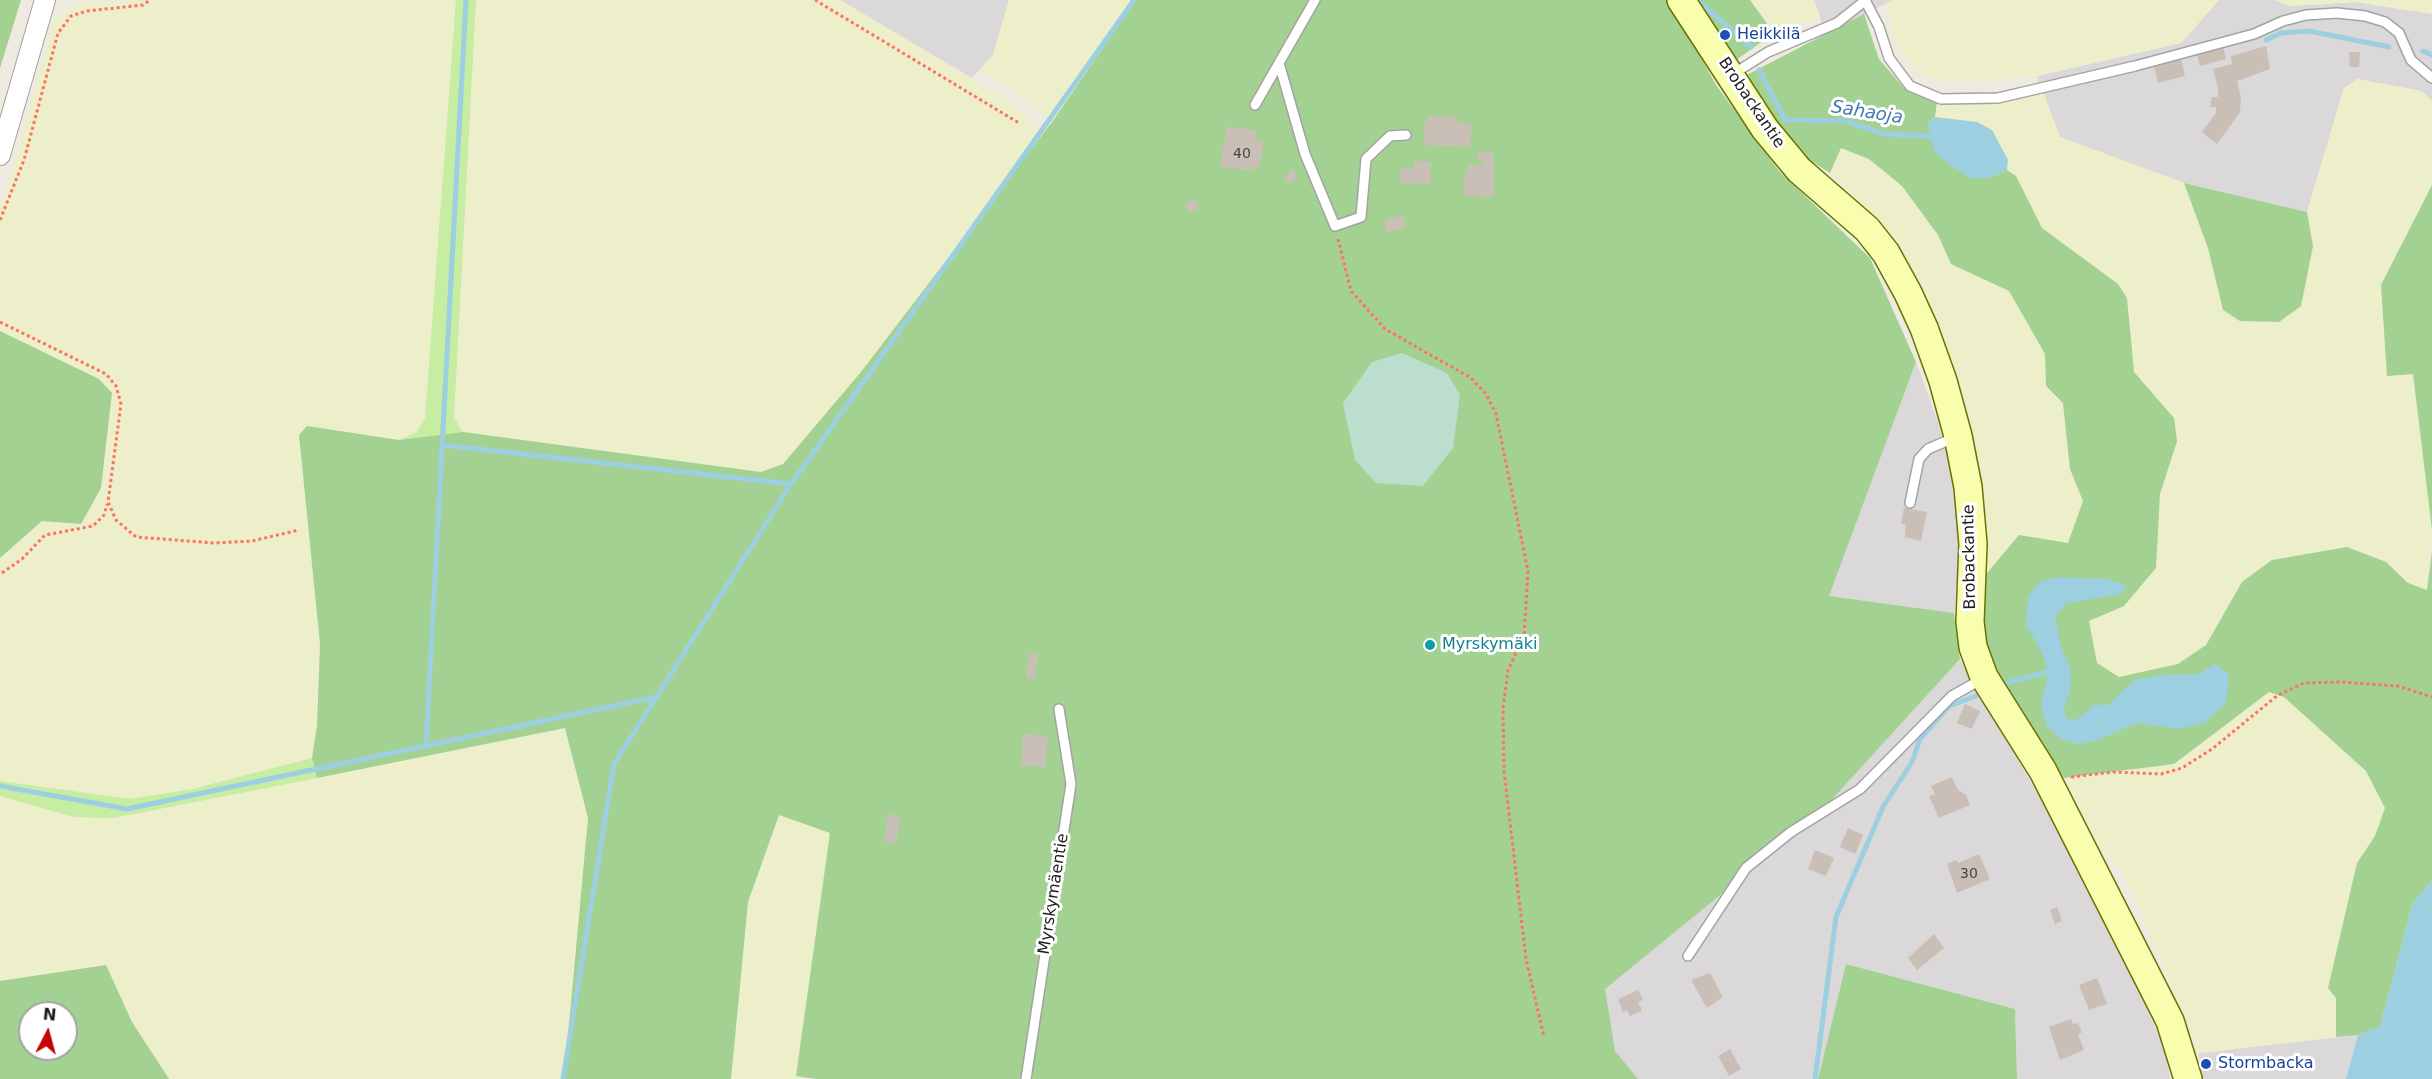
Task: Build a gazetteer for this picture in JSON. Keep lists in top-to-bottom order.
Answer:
{
  "streets": {
    "street": ["Brobackantie"],
    "lane": ["Myrskymäentie"]
  },
  "water": ["Sahaoja"],
  "places": ["Heikkilä", "Myrskymäki", "Stormbacka"],
  "house_numbers": ["40", "30"],
  "north": "top"
}
